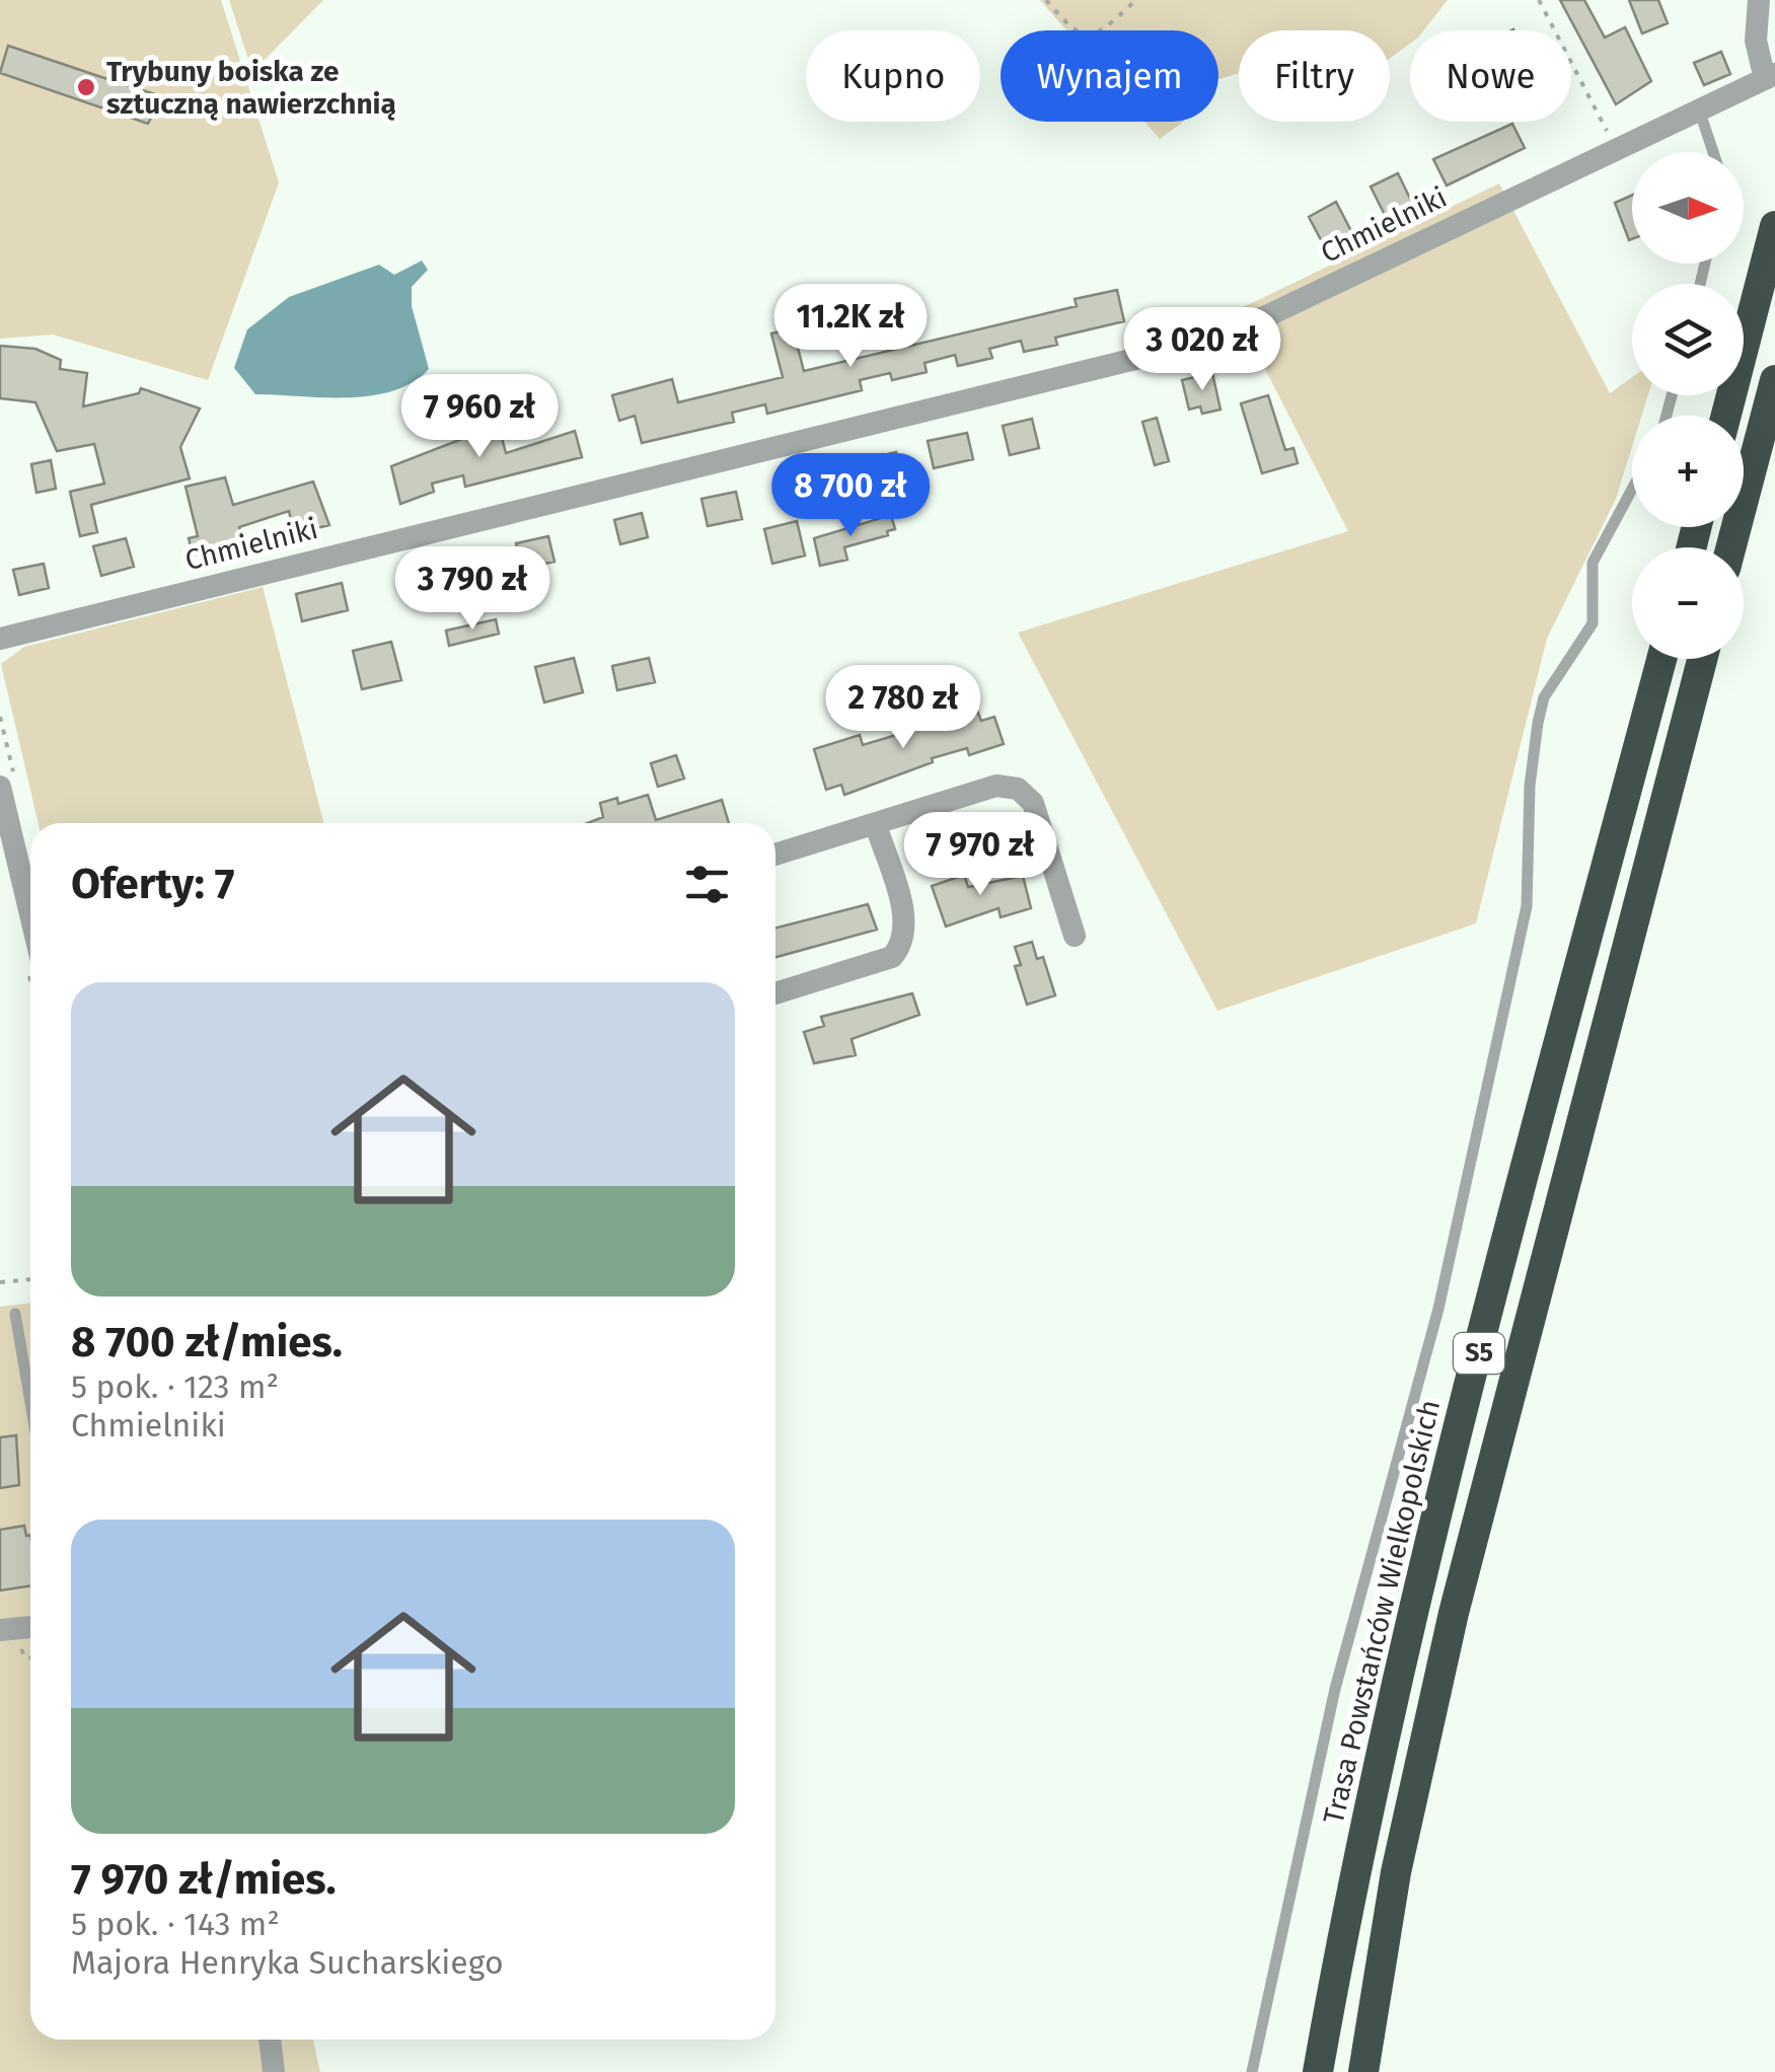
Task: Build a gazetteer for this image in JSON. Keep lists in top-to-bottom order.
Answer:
{
  "streets": {
    "highway": ["S5", "Trasa Powstańców Wielkopolskich"],
    "street": ["Chmielniki"]
  },
  "places": ["Trybuny boiska ze sztuczną nawierzchnią"],
  "north": "right",
  "page": {
    "chip": [
      "Kupno",
      "Wynajem",
      "Filtry",
      "Nowe"
    ],
    "map_buttons": ["+", "−"],
    "price": [
      "11.2K zł",
      "3 020 zł",
      "7 960 zł",
      "8 700 zł",
      "3 790 zł",
      "2 780 zł",
      "7 970 zł"
    ],
    "heading": "Oferty: 7",
    "list": [
      {
        "name": "8 700 zł/mies.",
        "note": "5 pok. · 123 m² · Chmielniki"
      },
      {
        "name": "7 970 zł/mies.",
        "note": "5 pok. · 143 m² · Majora Henryka Sucharskiego"
      }
    ]
  }
}
